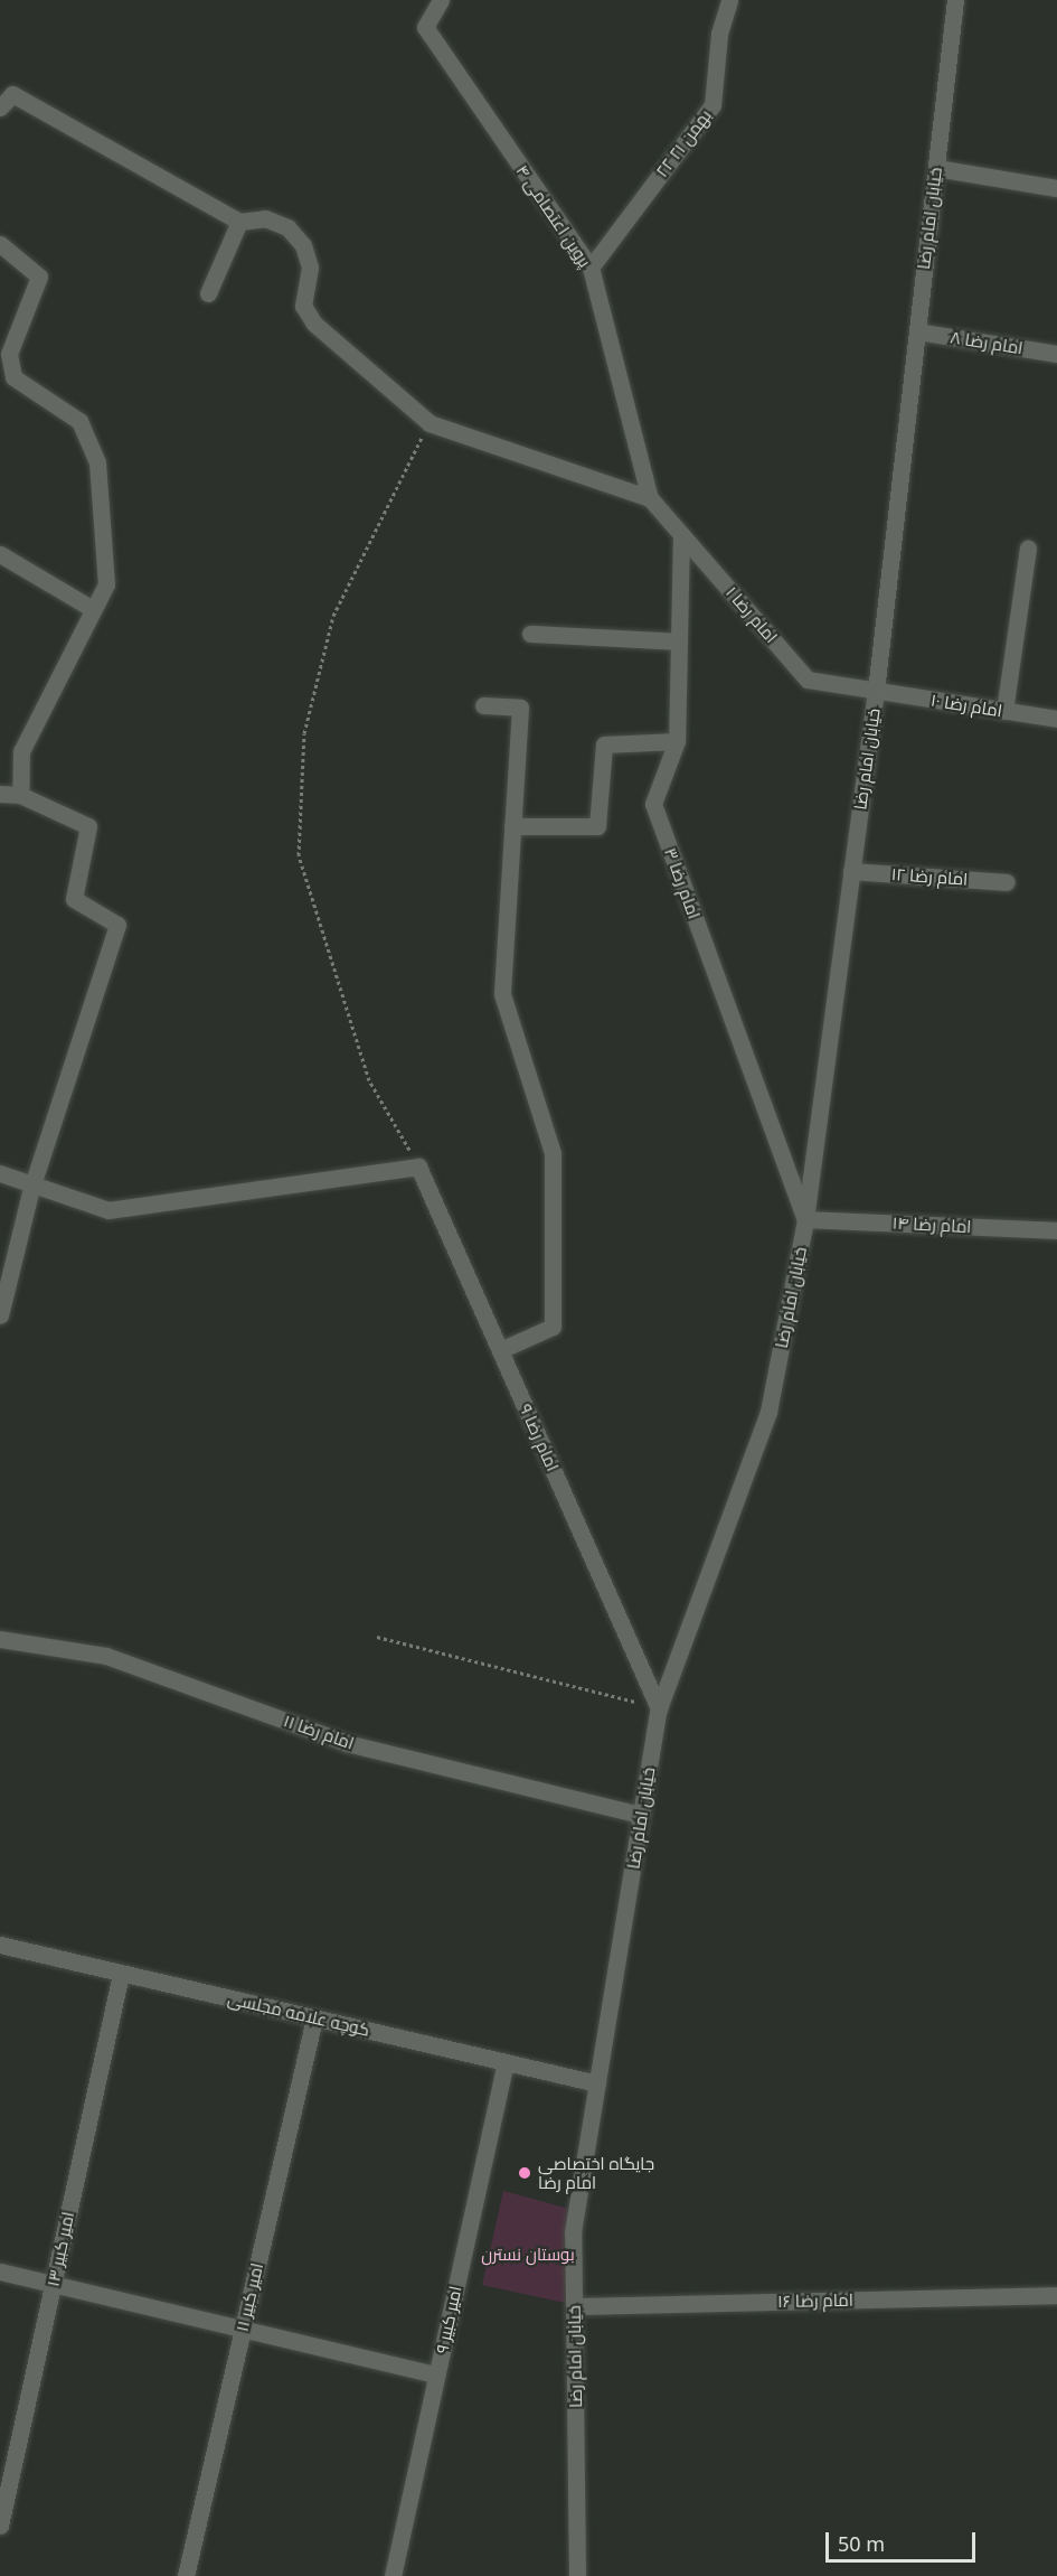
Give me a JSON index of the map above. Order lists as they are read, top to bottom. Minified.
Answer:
{"streets":{"street":["۲۲ بهمن ۲۱","پروین اعتصامی ۴","خیابان امام رضا","امام رضا ۸","امام رضا ۱","امام رضا ۱۰","امام رضا ۱۲","امام رضا ۳","امام رضا ۱۴","امام رضا ۹","امام رضا ۱۱","کوچه علامه مجلسی","امیر کبیر ۱۳","امیر کبیر ۱۱","امام رضا ۱۶","امیر کبیر ۹"]},"crossings":[["۲۲ بهمن ۲۱","پروین اعتصامی ۴"],["پروین اعتصامی ۴","امام رضا ۱"],["خیابان امام رضا","امام رضا ۸"],["خیابان امام رضا","امام رضا ۱"],["خیابان امام رضا","امام رضا ۱۰"],["خیابان امام رضا","امام رضا ۱۲"],["خیابان امام رضا","امام رضا ۳"],["خیابان امام رضا","امام رضا ۱۴"],["خیابان امام رضا","امام رضا ۹"],["خیابان امام رضا","امام رضا ۱۱"],["خیابان امام رضا","کوچه علامه مجلسی"],["خیابان امام رضا","امام رضا ۱۶"],["امام رضا ۱","امام رضا ۱۰"],["امام رضا ۱","امام رضا ۳"],["امام رضا ۳","امام رضا ۱۴"],["کوچه علامه مجلسی","امیر کبیر ۱۳"],["کوچه علامه مجلسی","امیر کبیر ۱۱"],["کوچه علامه مجلسی","امیر کبیر ۹"]],"parks":["بوستان نسترن"],"places":["جایگاه اختصاصی امام رضا"],"scale_bar":"50 m"}
